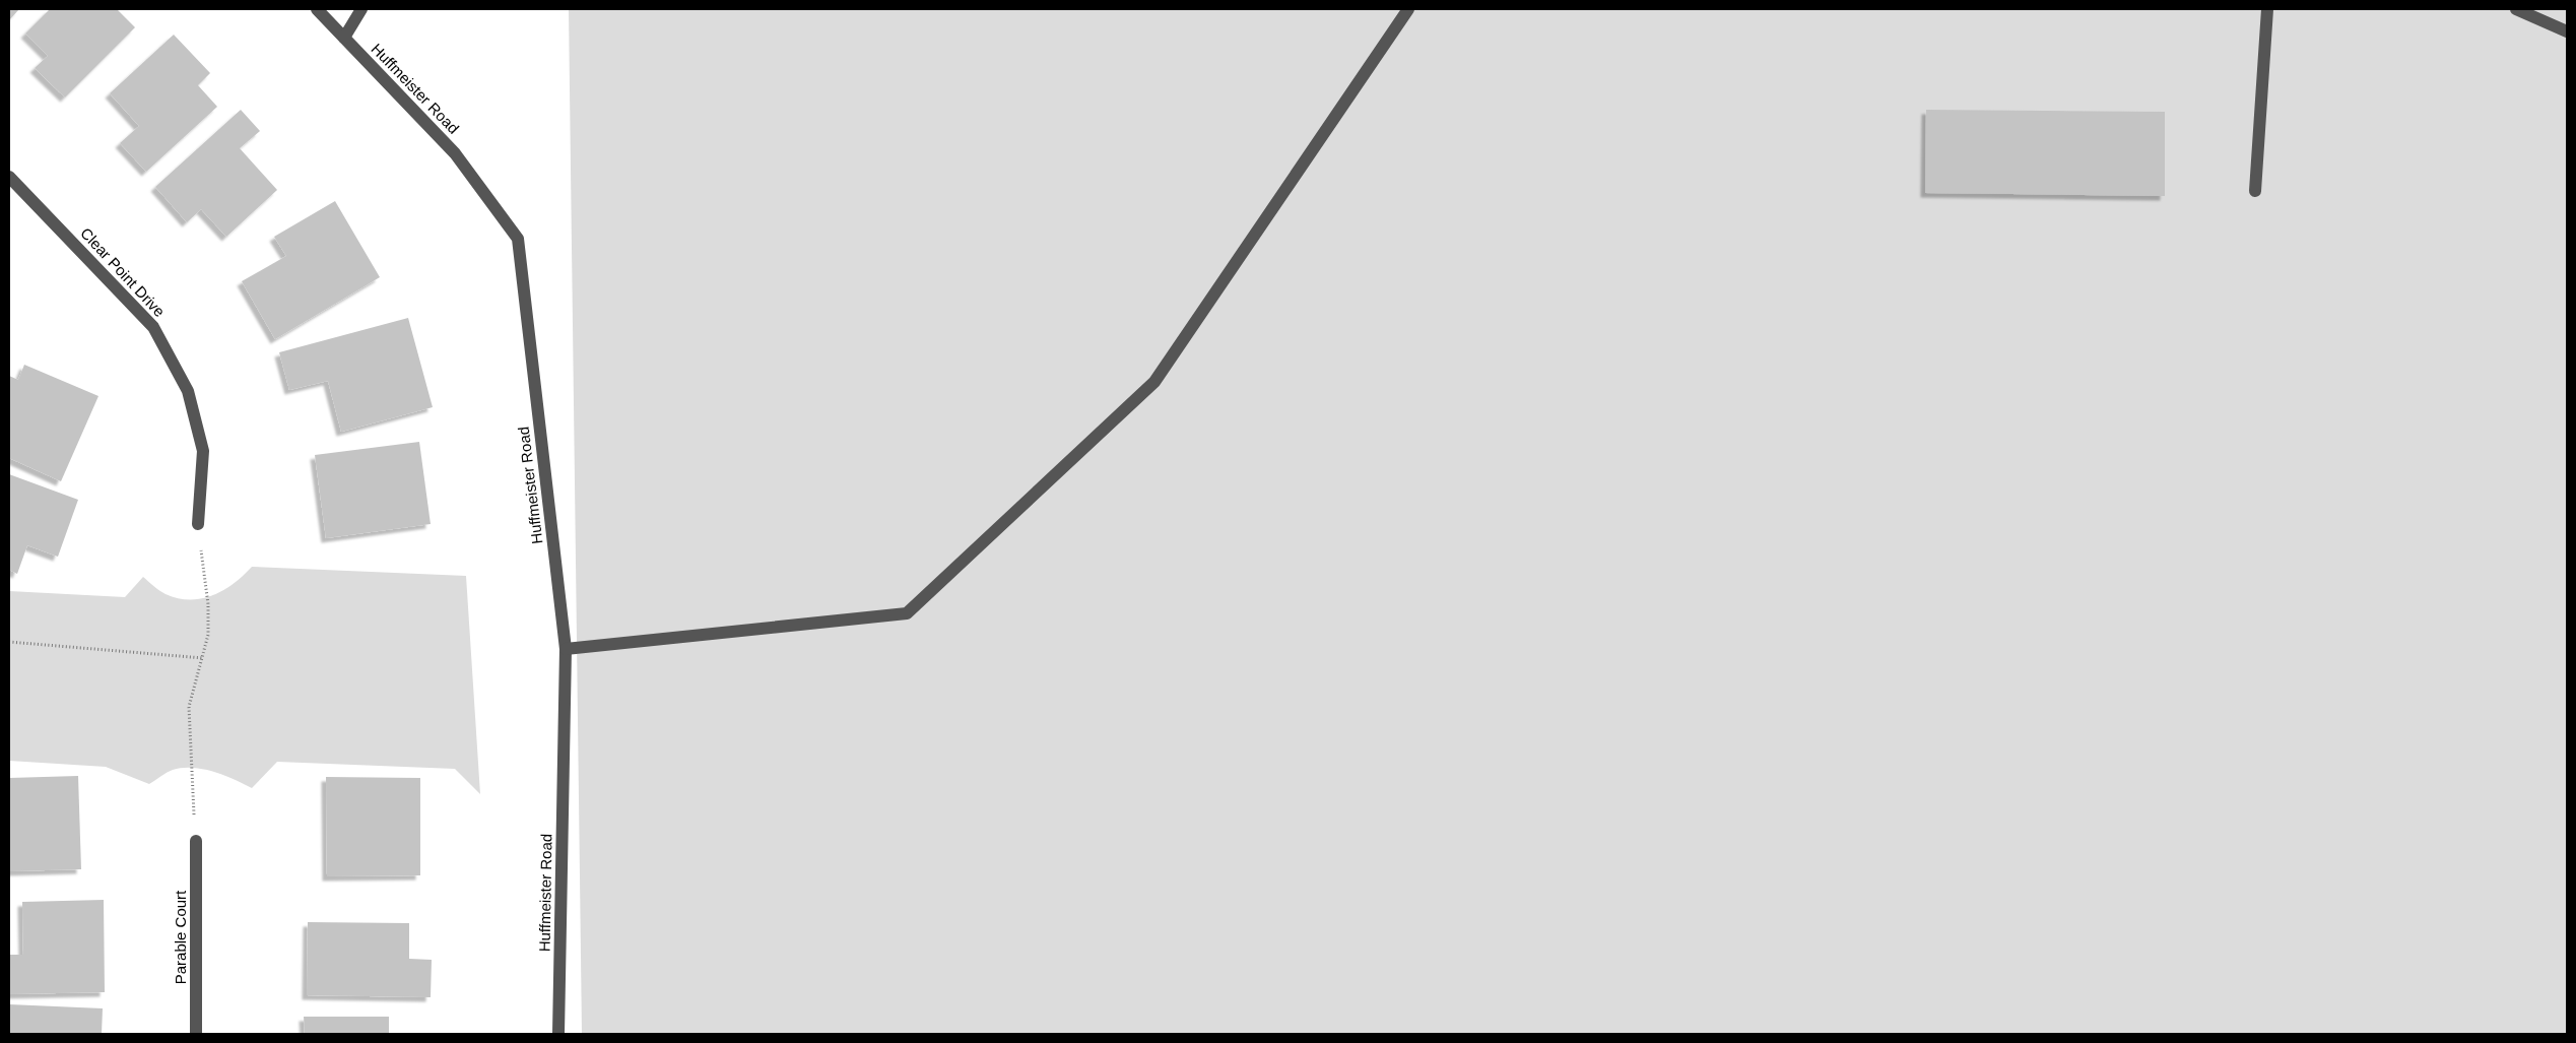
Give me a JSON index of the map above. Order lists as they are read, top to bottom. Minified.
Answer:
{"streets":{"street":["Huffmeister Road","Clear Point Drive","Parable Court"]}}
